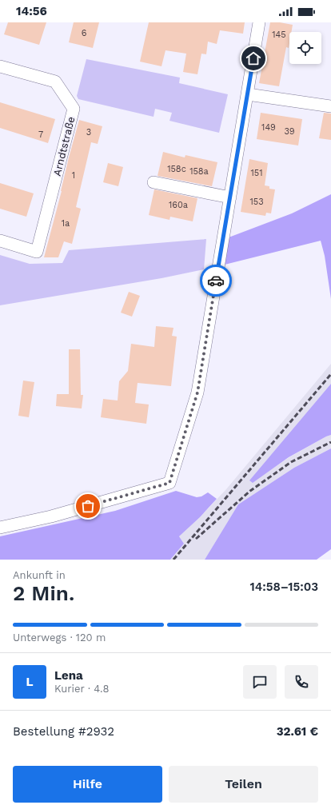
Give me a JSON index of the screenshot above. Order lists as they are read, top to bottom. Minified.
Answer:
{"streets":{"street":["Arndtstraße"]},"house_numbers":["6","145","149","39","3","7","158c","158a","151","1","153","160a","1a"],"page":{"status":"14:56","heading":["2 Min.","Ankunft in","14:58–15:03"],"panel":["Lena","Kurier · 4.8","Bestellung #2932","32.61 €"],"bar":"Unterwegs · 120 m","round":"L","buttons":["Hilfe","Teilen"]}}
